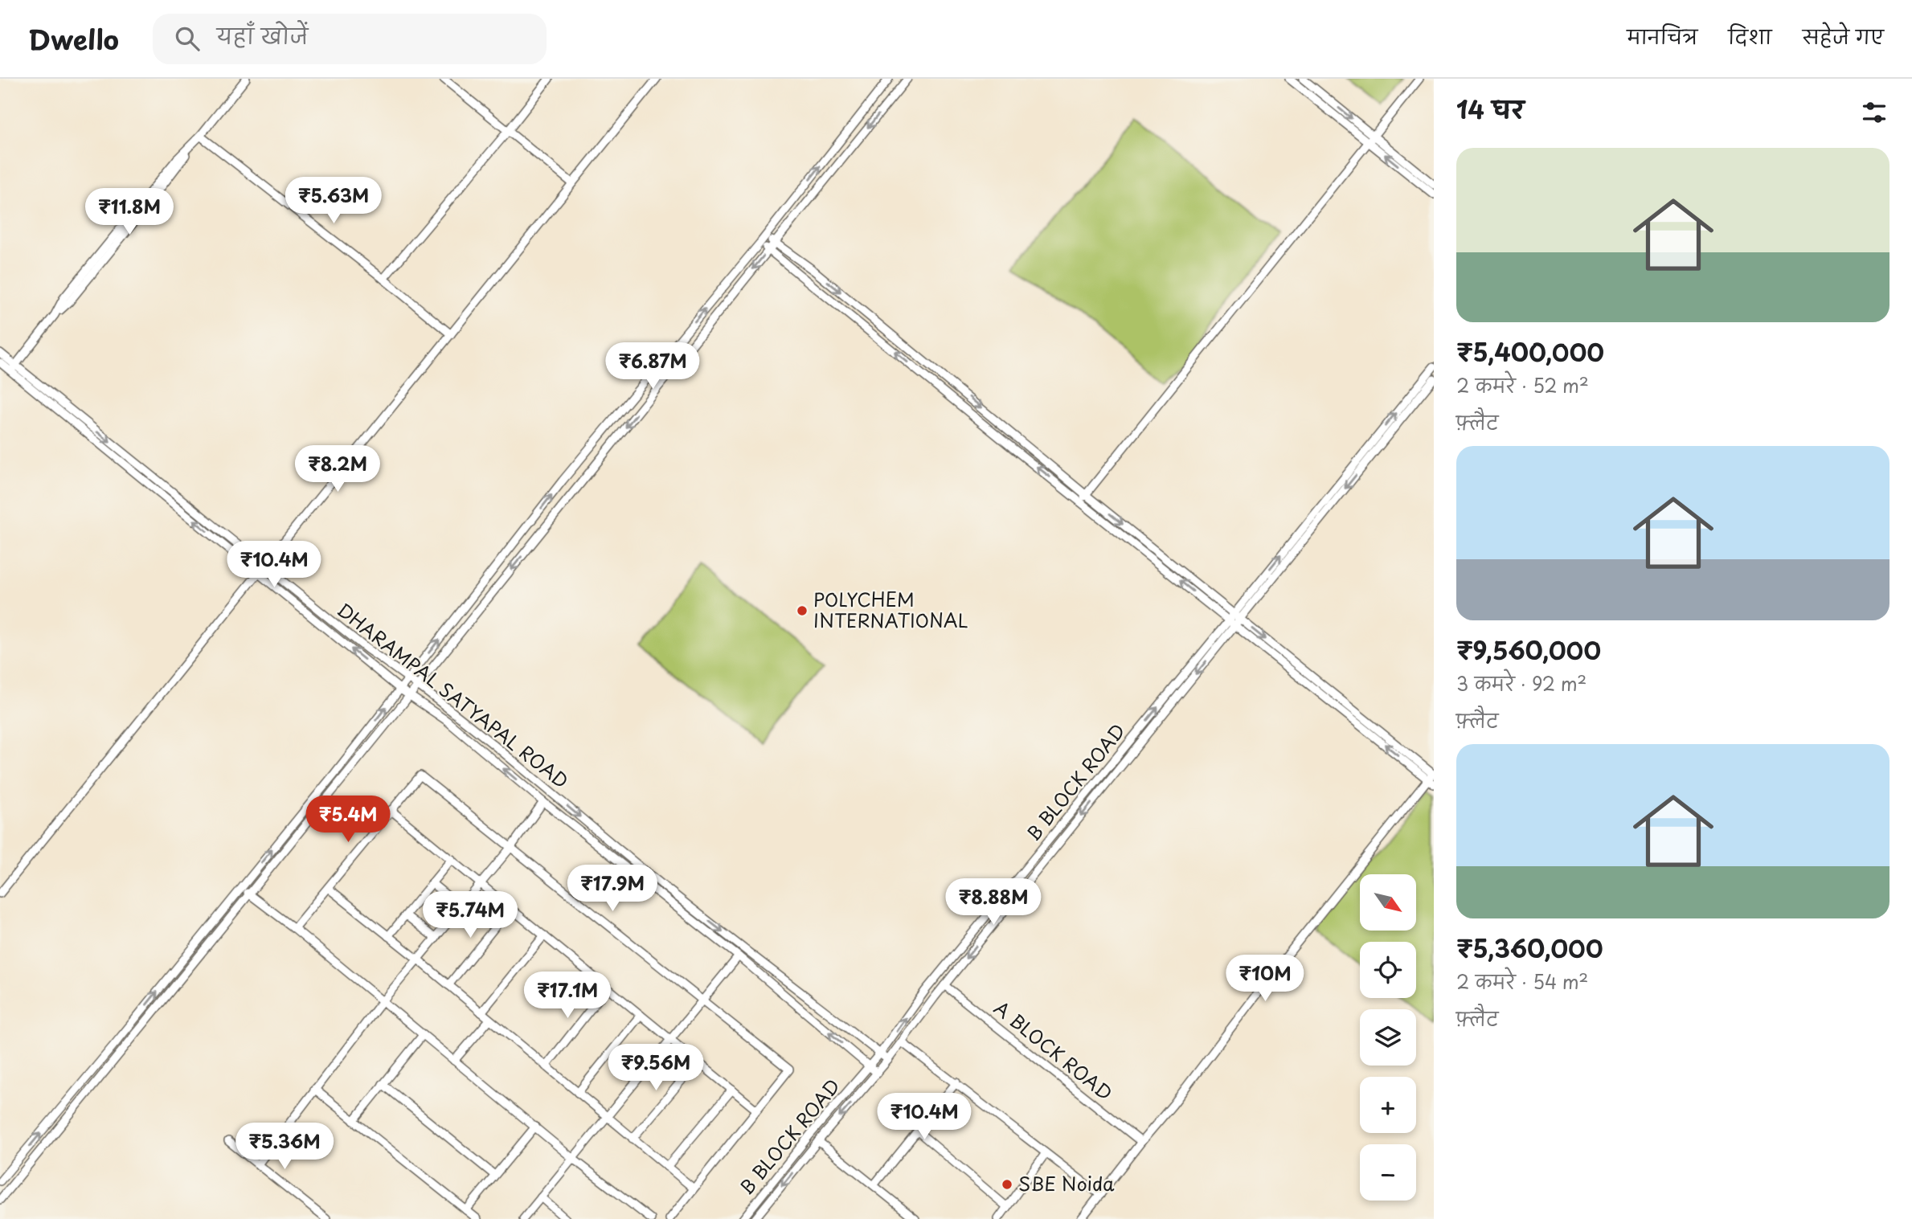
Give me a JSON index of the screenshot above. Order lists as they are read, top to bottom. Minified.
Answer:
{"streets":{"street":["DHARAMPAL SATYAPAL ROAD","B BLOCK ROAD","A BLOCK ROAD"]},"crossings":[["DHARAMPAL SATYAPAL ROAD","B BLOCK ROAD"],["B BLOCK ROAD","A BLOCK ROAD"]],"places":["POLYCHEM INTERNATIONAL","SBE Noida"],"north":"bottom right","page":{"header":"Dwello","search":"यहाँ खोजें","nav":["मानचित्र","दिशा","सहेजे गए"],"heading":"14 घर","list":[{"name":"₹5,400,000","note":"2 कमरे · 52 m² · फ़्लैट"},{"name":"₹9,560,000","note":"3 कमरे · 92 m² · फ़्लैट"},{"name":"₹5,360,000","note":"2 कमरे · 54 m² · फ़्लैट"}],"price":["₹5.63M","₹11.8M","₹6.87M","₹8.2M","₹10.4M","₹5.4M","₹17.9M","₹8.88M","₹5.74M","₹10M","₹17.1M","₹9.56M","₹10.4M","₹5.36M"],"map_buttons":["+","−"]}}
